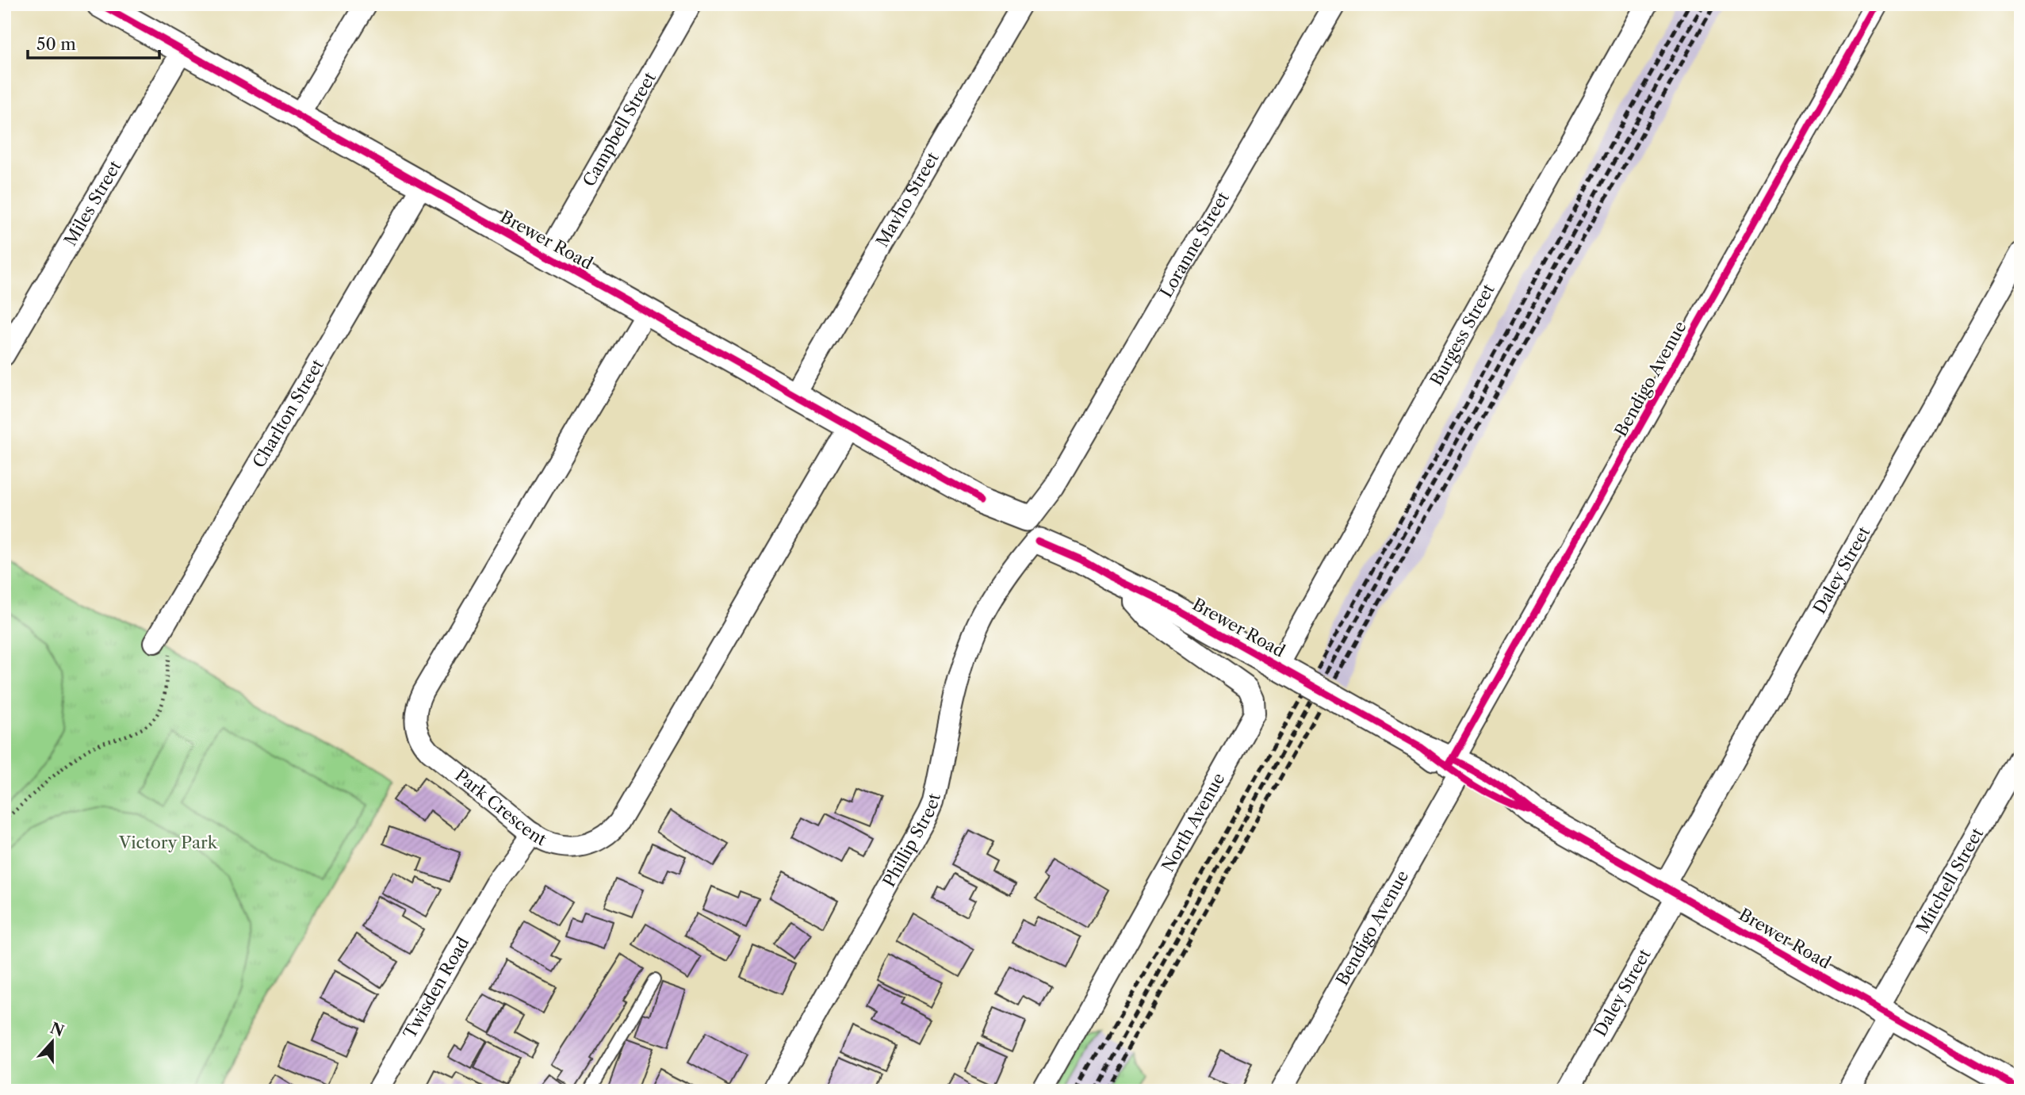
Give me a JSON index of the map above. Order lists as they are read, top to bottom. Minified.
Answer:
{"streets":{"street":["Campbell Street","Mavho Street","Miles Street","Brewer Road","Loranne Street","Burgess Street","Bendigo Avenue","Charlton Street","Daley Street","Park Crescent","North Avenue","Phillip Street","Mitchell Street","Twisden Road"]},"crossings":[["Campbell Street","Brewer Road"],["Mavho Street","Brewer Road"],["Miles Street","Brewer Road"],["Brewer Road","Loranne Street"],["Brewer Road","Burgess Street"],["Brewer Road","Bendigo Avenue"],["Brewer Road","Charlton Street"],["Brewer Road","Daley Street"],["Brewer Road","Park Crescent"],["Brewer Road","North Avenue"],["Brewer Road","Phillip Street"],["Brewer Road","Mitchell Street"],["Loranne Street","Phillip Street"],["Park Crescent","Twisden Road"]],"parks":["Victory Park"],"scale_bar":"50 m","north":"top"}
